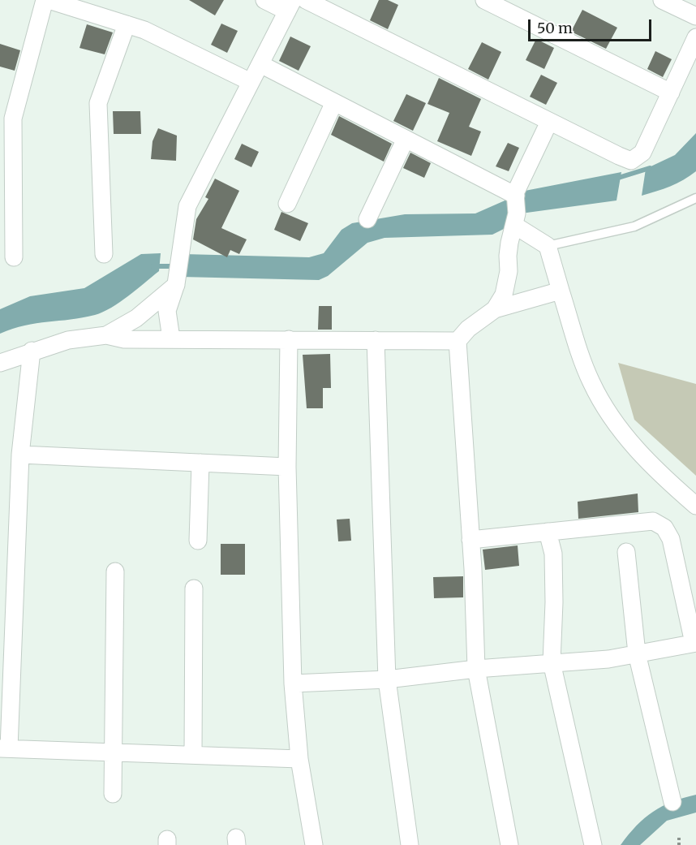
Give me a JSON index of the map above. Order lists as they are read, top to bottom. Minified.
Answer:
{"scale_bar":"50 m"}
